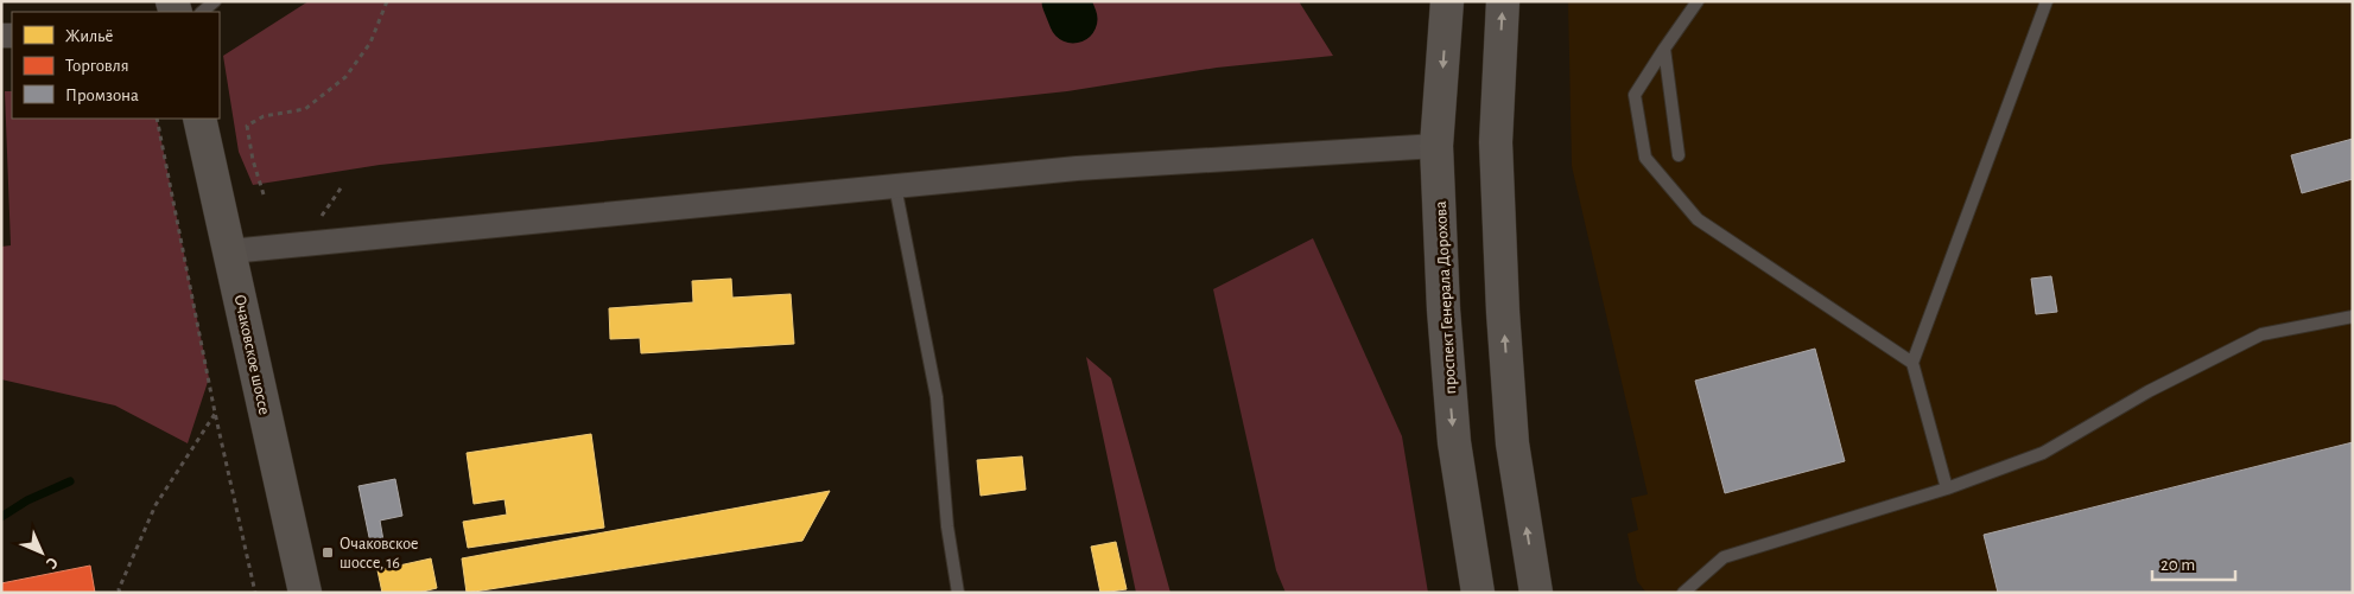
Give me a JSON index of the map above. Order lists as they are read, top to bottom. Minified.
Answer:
{"streets":{"main road":["проспект Генерала Дорохова","Очаковское шоссе"]},"places":{"transit":["Очаковское шоссе, 16"]},"legend":["Жильё","Торговля","Промзона"],"scale_bar":"20 m","north":"bottom right"}
